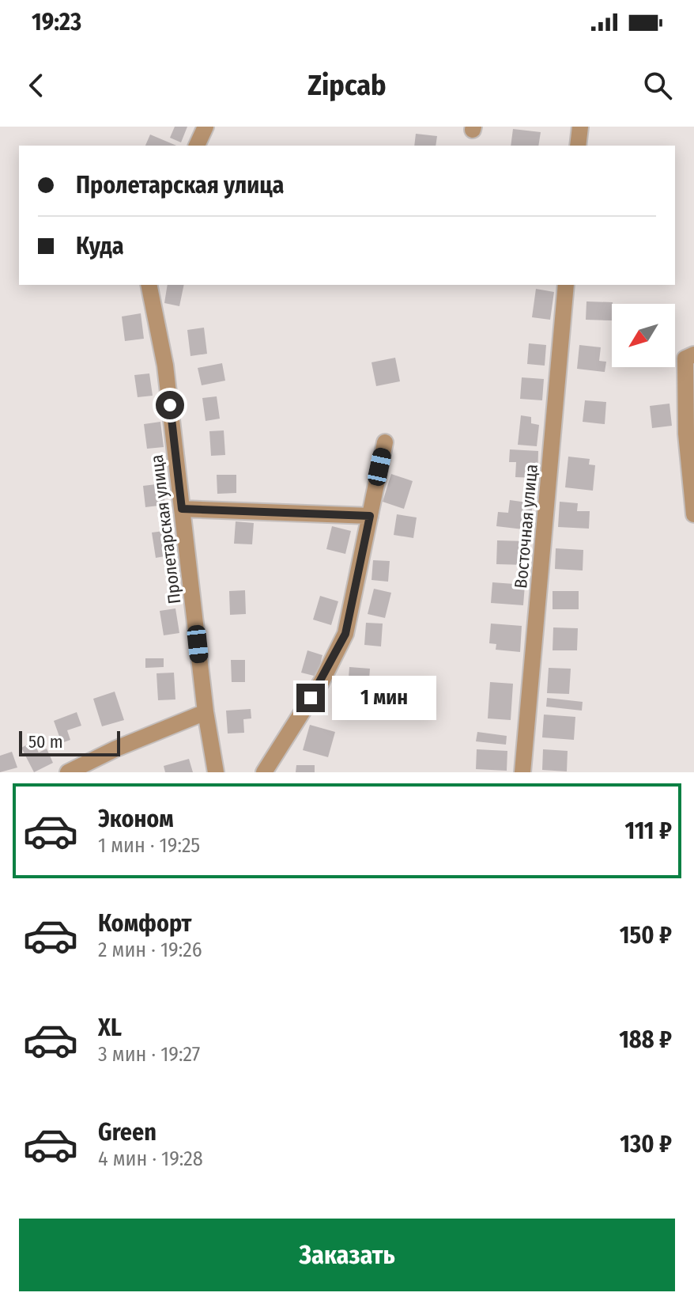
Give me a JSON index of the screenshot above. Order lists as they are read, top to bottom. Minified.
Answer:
{"streets":{"street":["Восточная улица","Пролетарская улица"]},"scale_bar":"50 m","north":"bottom left","page":{"status":"19:23","header":"Zipcab","banner":["Пролетарская улица","Куда"],"bubble":"1 мин","scale":"50 m","list":[{"name":"Эконом","note":"1 мин · 19:25","value":"111 ₽"},{"name":"Комфорт","note":"2 мин · 19:26","value":"150 ₽"},{"name":"XL","note":"3 мин · 19:27","value":"188 ₽"},{"name":"Green","note":"4 мин · 19:28","value":"130 ₽"}],"buttons":"Заказать"}}
